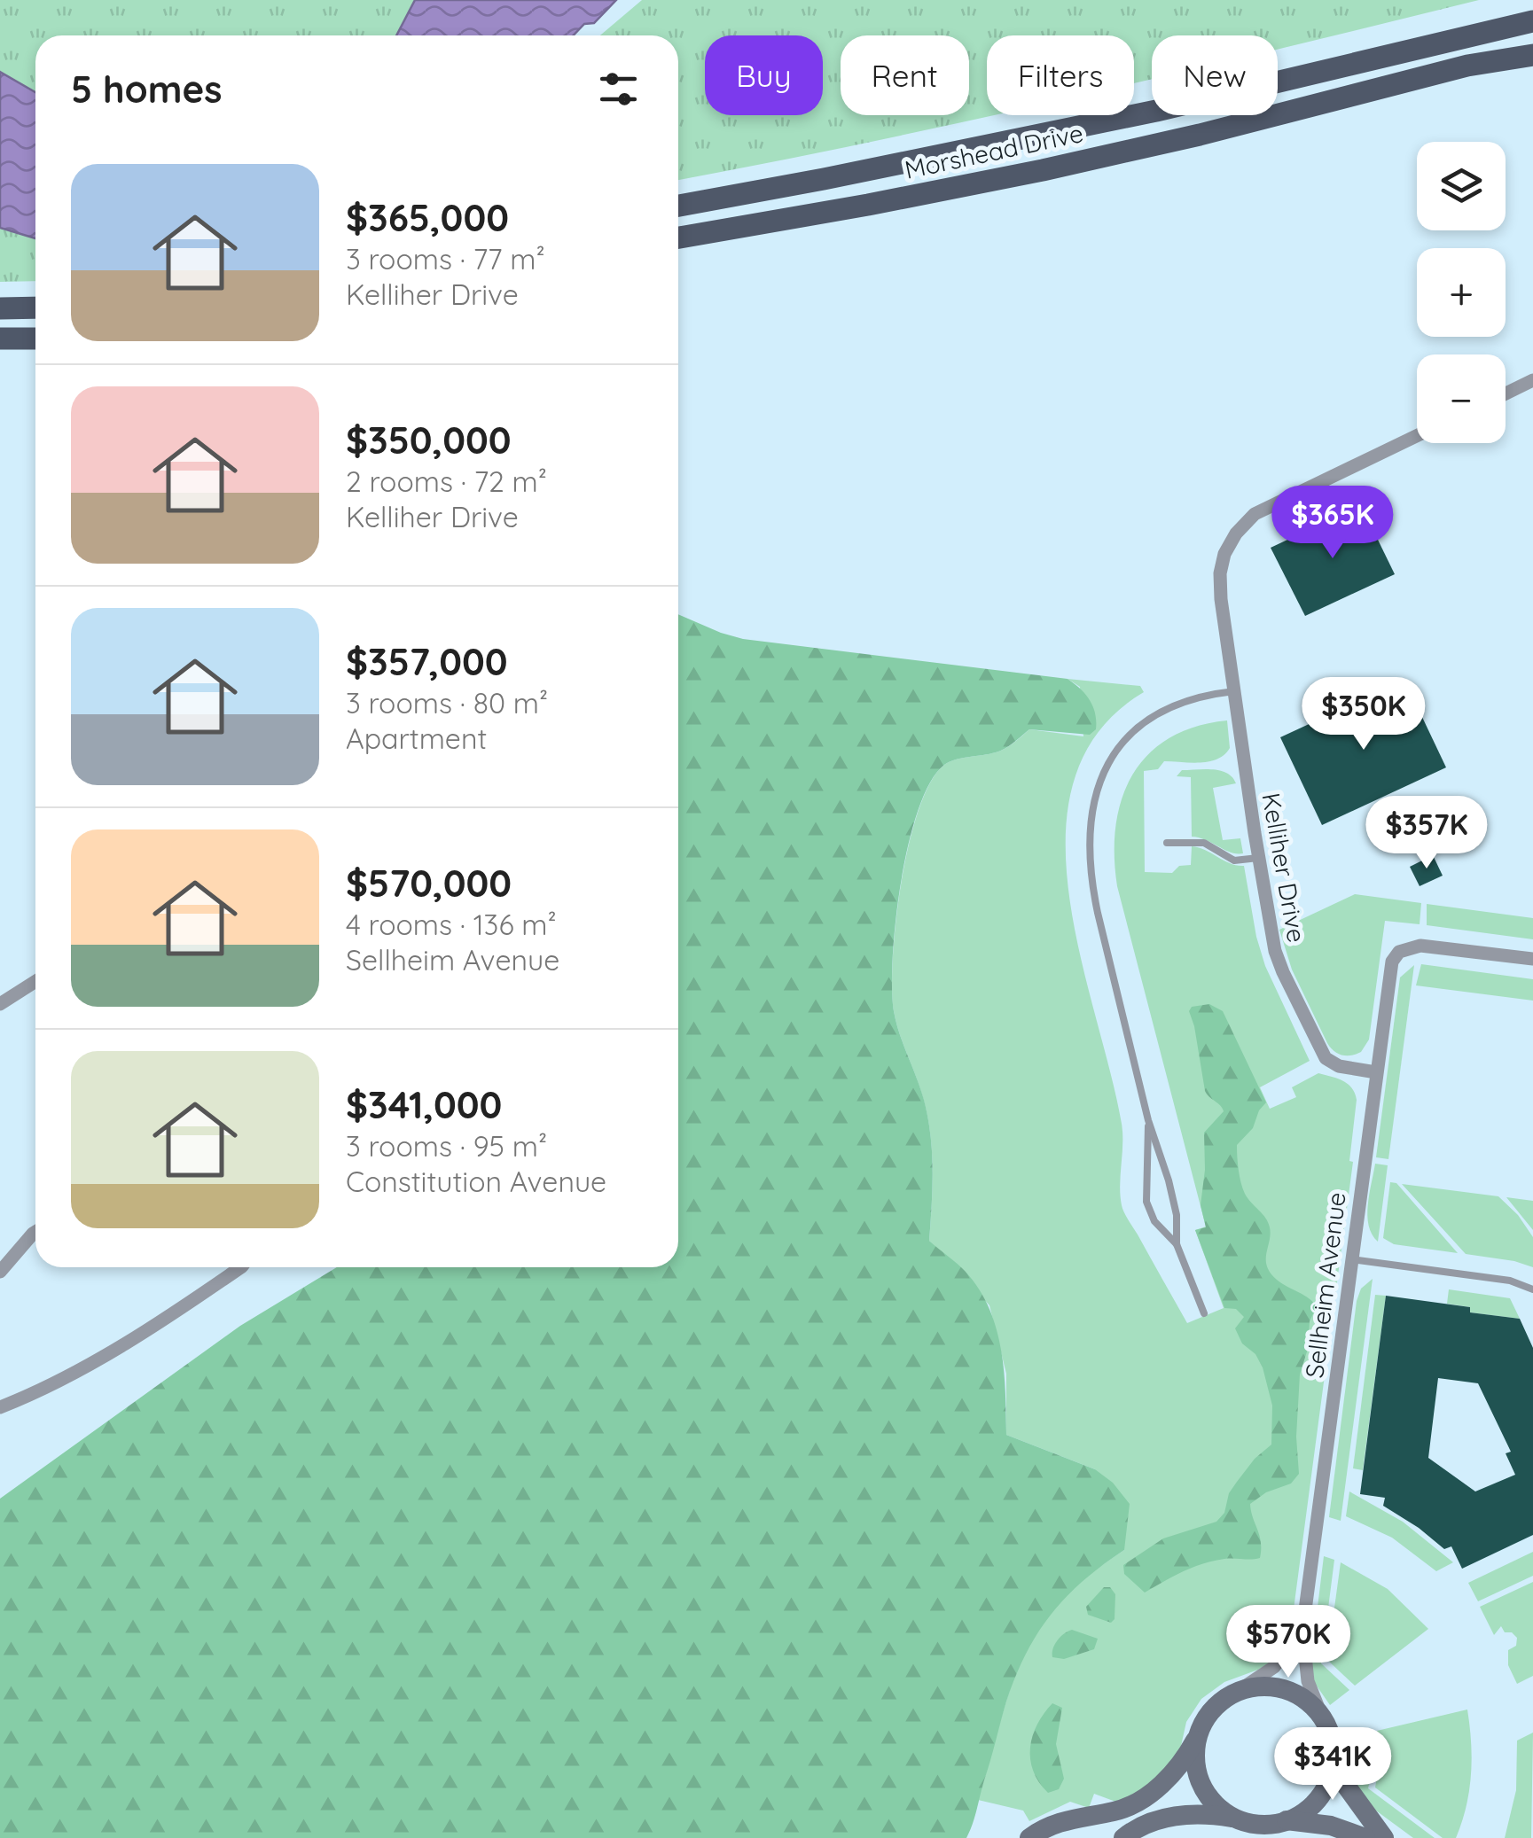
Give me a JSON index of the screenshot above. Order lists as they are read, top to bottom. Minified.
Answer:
{"streets":{"main road":["Morshead Drive"],"street":["Kelliher Drive","Sellheim Avenue"]},"crossings":[["Kelliher Drive","Sellheim Avenue"]],"page":{"chip":["Buy","Rent","Filters","New"],"heading":"5 homes","map_buttons":["+","−"],"list":[{"name":"$365,000","note":"3 rooms · 77 m² · Kelliher Drive"},{"name":"$350,000","note":"2 rooms · 72 m² · Kelliher Drive"},{"name":"$357,000","note":"3 rooms · 80 m² · Apartment"},{"name":"$570,000","note":"4 rooms · 136 m² · Sellheim Avenue"},{"name":"$341,000","note":"3 rooms · 95 m² · Constitution Avenue"}],"price":["$365K","$350K","$357K","$570K","$341K"]}}
